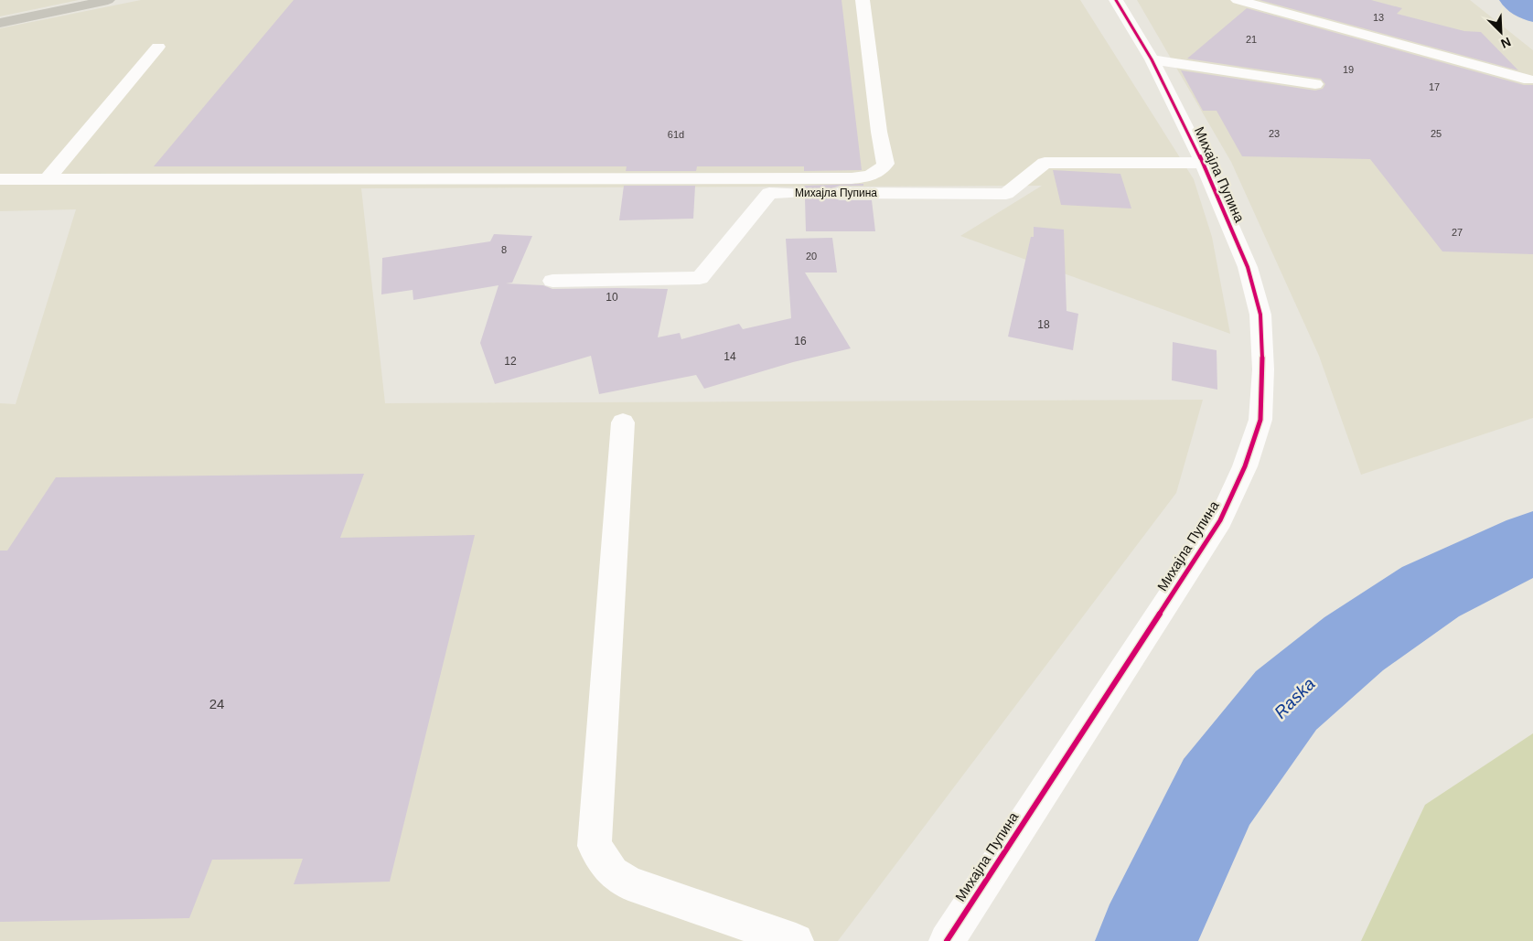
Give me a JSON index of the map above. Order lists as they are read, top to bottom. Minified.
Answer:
{"streets":{"street":["Михајла Пупина"]},"water":["Raska"],"house_numbers":["13","21","19","17","23","25","61d","27","8","20","10","18","16","14","12","24"],"north":"bottom right"}
